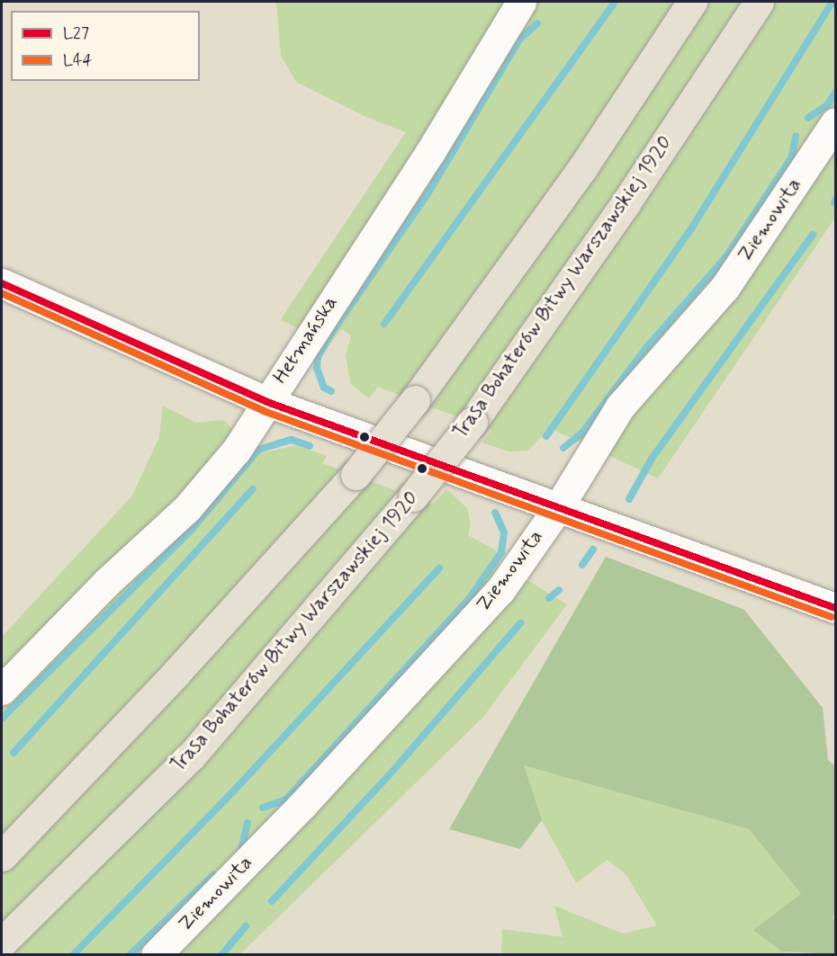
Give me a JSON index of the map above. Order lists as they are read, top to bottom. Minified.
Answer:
{"streets":{"highway":["Trasa Bohaterów Bitwy Warszawskiej 1920"],"street":["Ziemowita","Hetmańska"]},"lines":["transit line L27","transit line L44"],"legend":["L27","L44"]}
